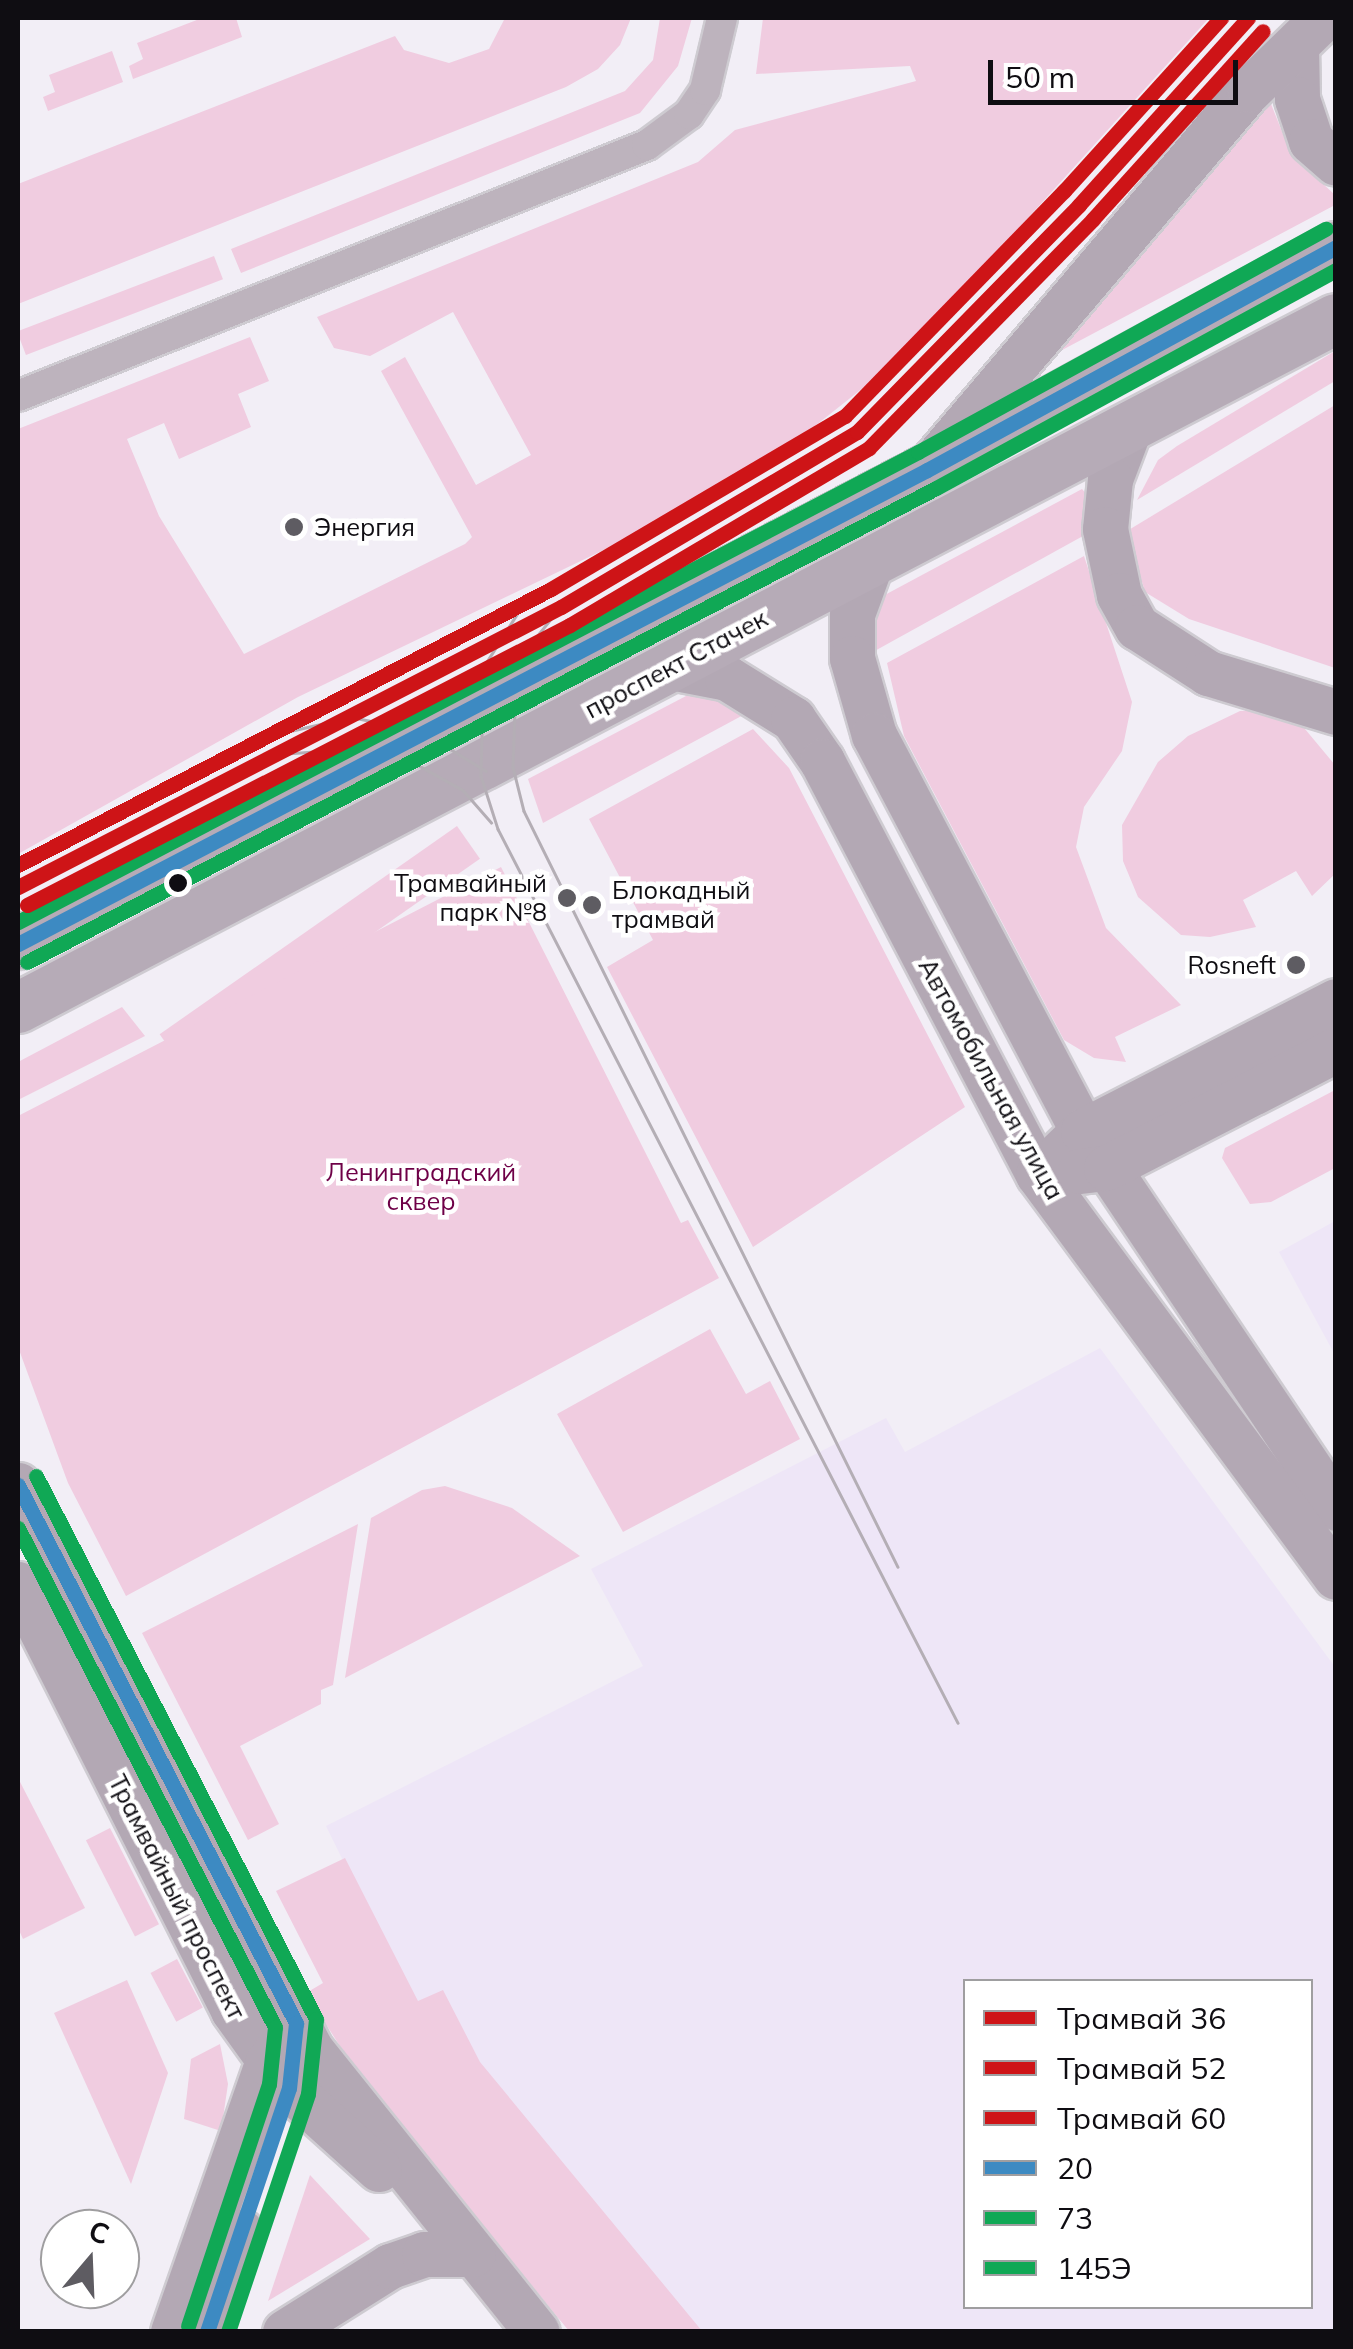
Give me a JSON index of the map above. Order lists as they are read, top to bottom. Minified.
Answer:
{"streets":{"main road":["проспект Стачек","Автомобильная улица","Трамвайный проспект"]},"crossings":[["проспект Стачек","Автомобильная улица"]],"parks":["Ленинградский сквер"],"places":["Энергия","Трамвайный парк №8","Блокадный трамвай","Rosneft"],"lines":["tram line 36","tram line 60","tram line 52","transit line 145Э","transit line 20","transit line 73"],"legend":["Трамвай 36","Трамвай 52","Трамвай 60","20","73","145Э"],"scale_bar":"50 m","north":"top"}
